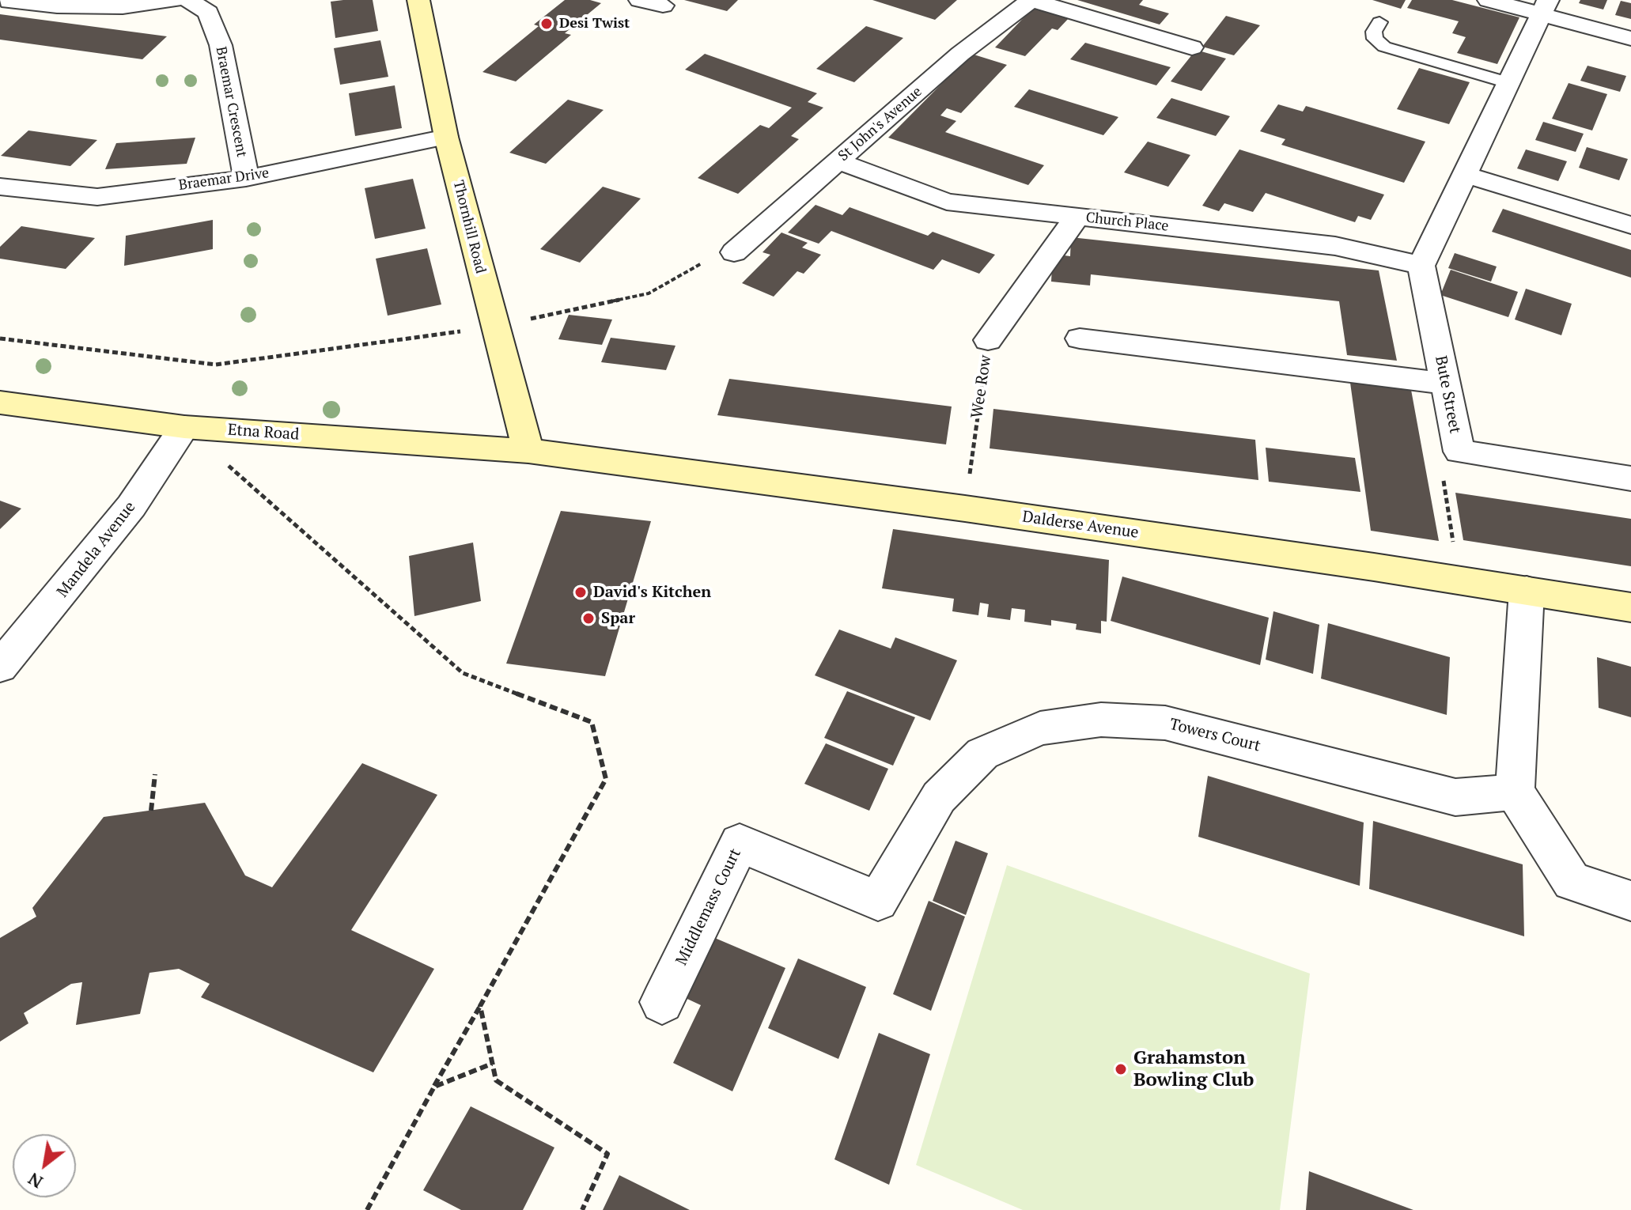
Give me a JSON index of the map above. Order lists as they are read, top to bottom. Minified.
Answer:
{"streets":{"street":["Braemar Crescent","St John's Avenue","Braemar Drive","Church Place","Thornhill Road","Wee Row","Bute Street","Etna Road","Dalderse Avenue","Mandela Avenue","Towers Court","Middlemass Court"]},"crossings":[["Braemar Crescent","Braemar Drive"],["St John's Avenue","Church Place"],["Braemar Drive","Thornhill Road"],["Church Place","Wee Row"],["Church Place","Bute Street"],["Thornhill Road","Etna Road"],["Thornhill Road","Dalderse Avenue"],["Wee Row","Dalderse Avenue"],["Etna Road","Dalderse Avenue"],["Etna Road","Mandela Avenue"],["Towers Court","Middlemass Court"]],"places":["Desi Twist","David's Kitchen","Spar","Grahamston Bowling Club"],"north":"bottom left"}
